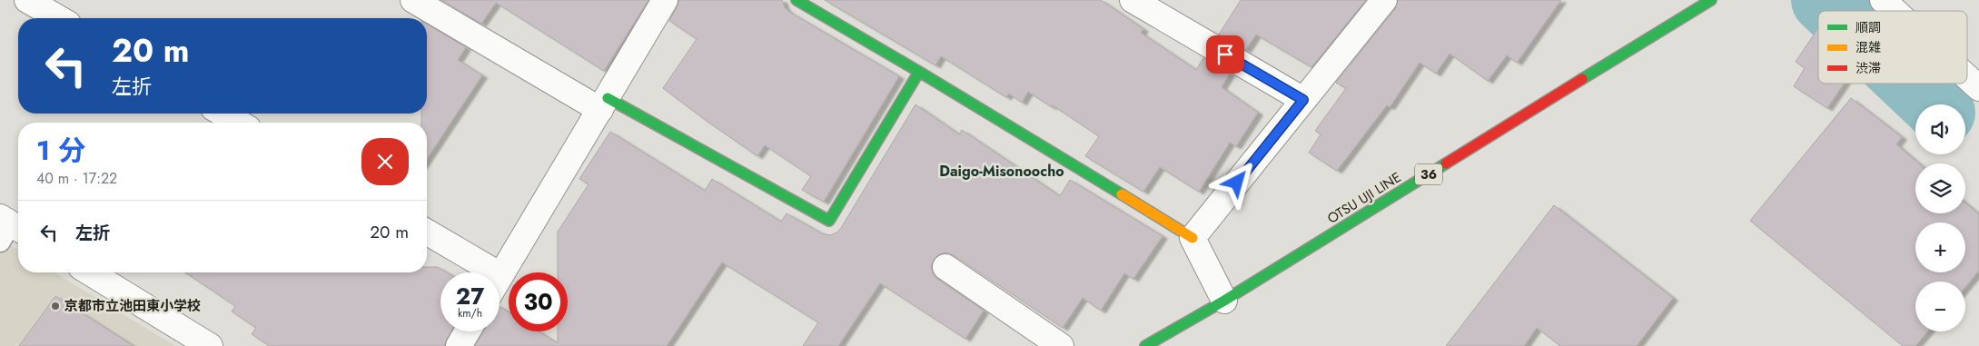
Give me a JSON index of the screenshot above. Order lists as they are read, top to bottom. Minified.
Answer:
{"streets":{"street":["36","OTSU UJI LINE"]},"districts":["Daigo-Misonoocho"],"places":["京都市立池田東小学校"],"legend":["順調","混雑","渋滞"],"page":{"turn":["20 m","左折"],"map_buttons":["+","−"],"heading":["1 分","40 m · 17:22"],"list":[{"name":"左折","value":"20 m"}],"speed":"27 km/h","limit":"30"}}
